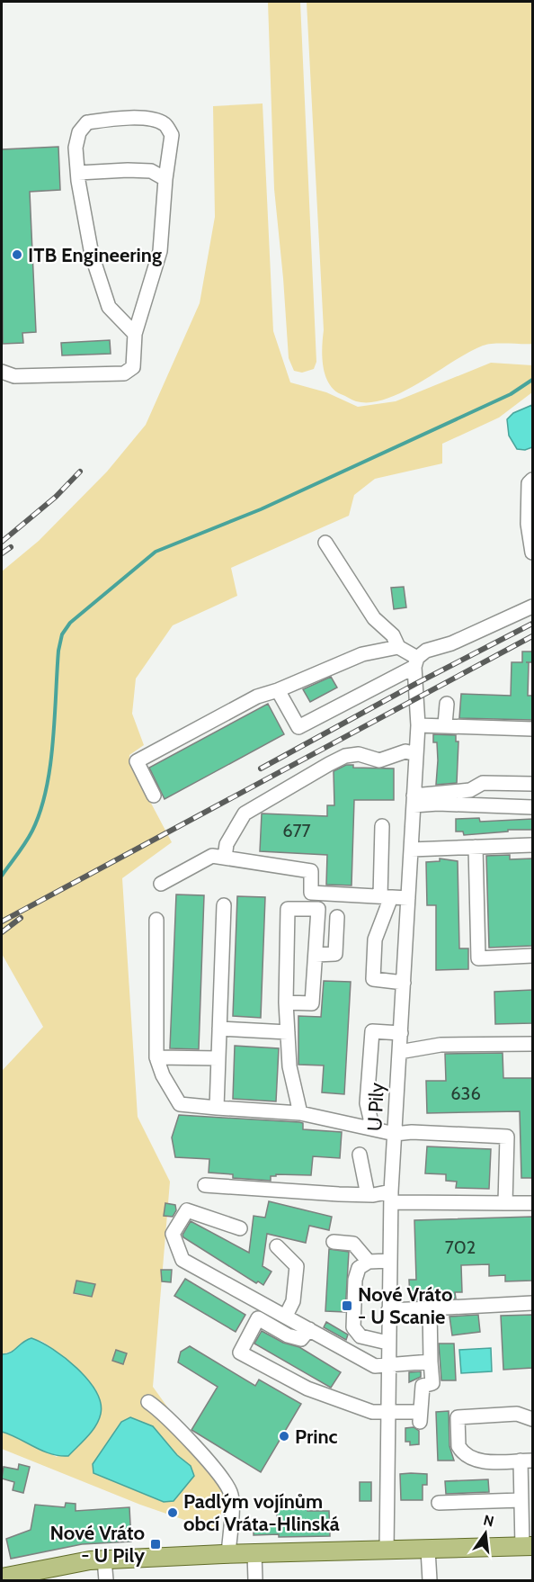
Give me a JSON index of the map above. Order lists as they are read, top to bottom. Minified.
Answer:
{"streets":{"street":["U Pily"]},"places":{"other":["ITB Engineering","Princ","Padlým vojínům obcí Vráta-Hlinská"],"transit":["Nové Vráto - U Scanie","Nové Vráto - U Pily"]},"house_numbers":["677","636","702"],"north":"top"}
